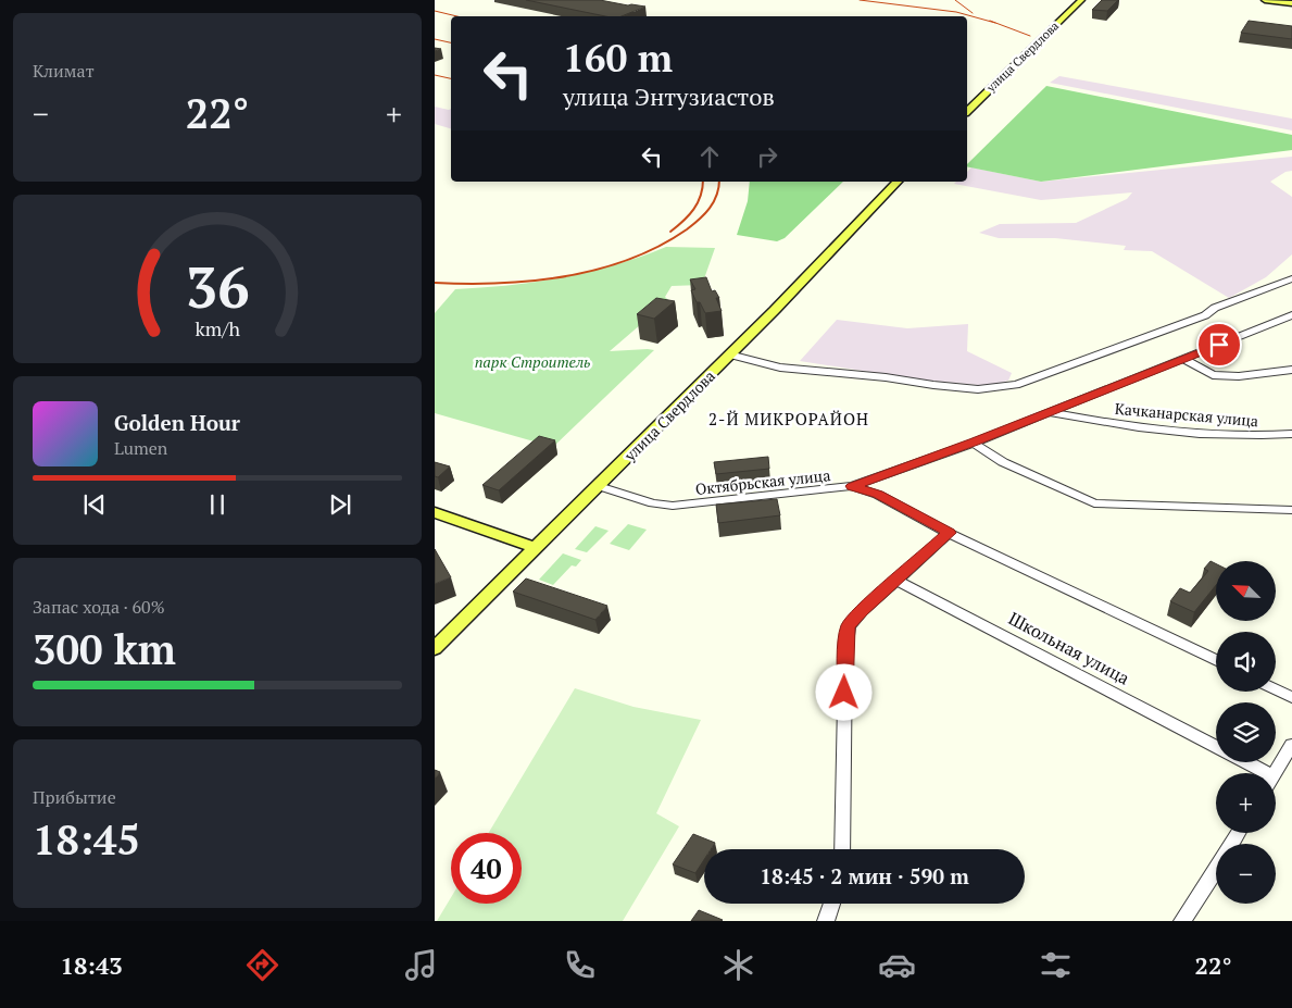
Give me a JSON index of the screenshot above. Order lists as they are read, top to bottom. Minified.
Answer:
{"streets":{"main road":["улица Свердлова"],"street":["Качканарская улица","Октябрьская улица","Школьная улица"]},"crossings":[["улица Свердлова","Октябрьская улица"],["Качканарская улица","Октябрьская улица"]],"districts":["2-Й МИКРОРАЙОН"],"parks":["парк Строитель"],"north":"top left","page":{"tile":["Климат",["Запас хода · 60%","300 km"],["Прибытие","18:45"]],"turn":["160 m","улица Энтузиастов"],"heat":["−","22°","+"],"song":["Golden Hour","Lumen"],"map_buttons":["+","−"],"limit":"40","trip":"18:45 · 2 мин · 590 m","tabs":["18:43","22°"],"gauge":["36","km/h"]}}
